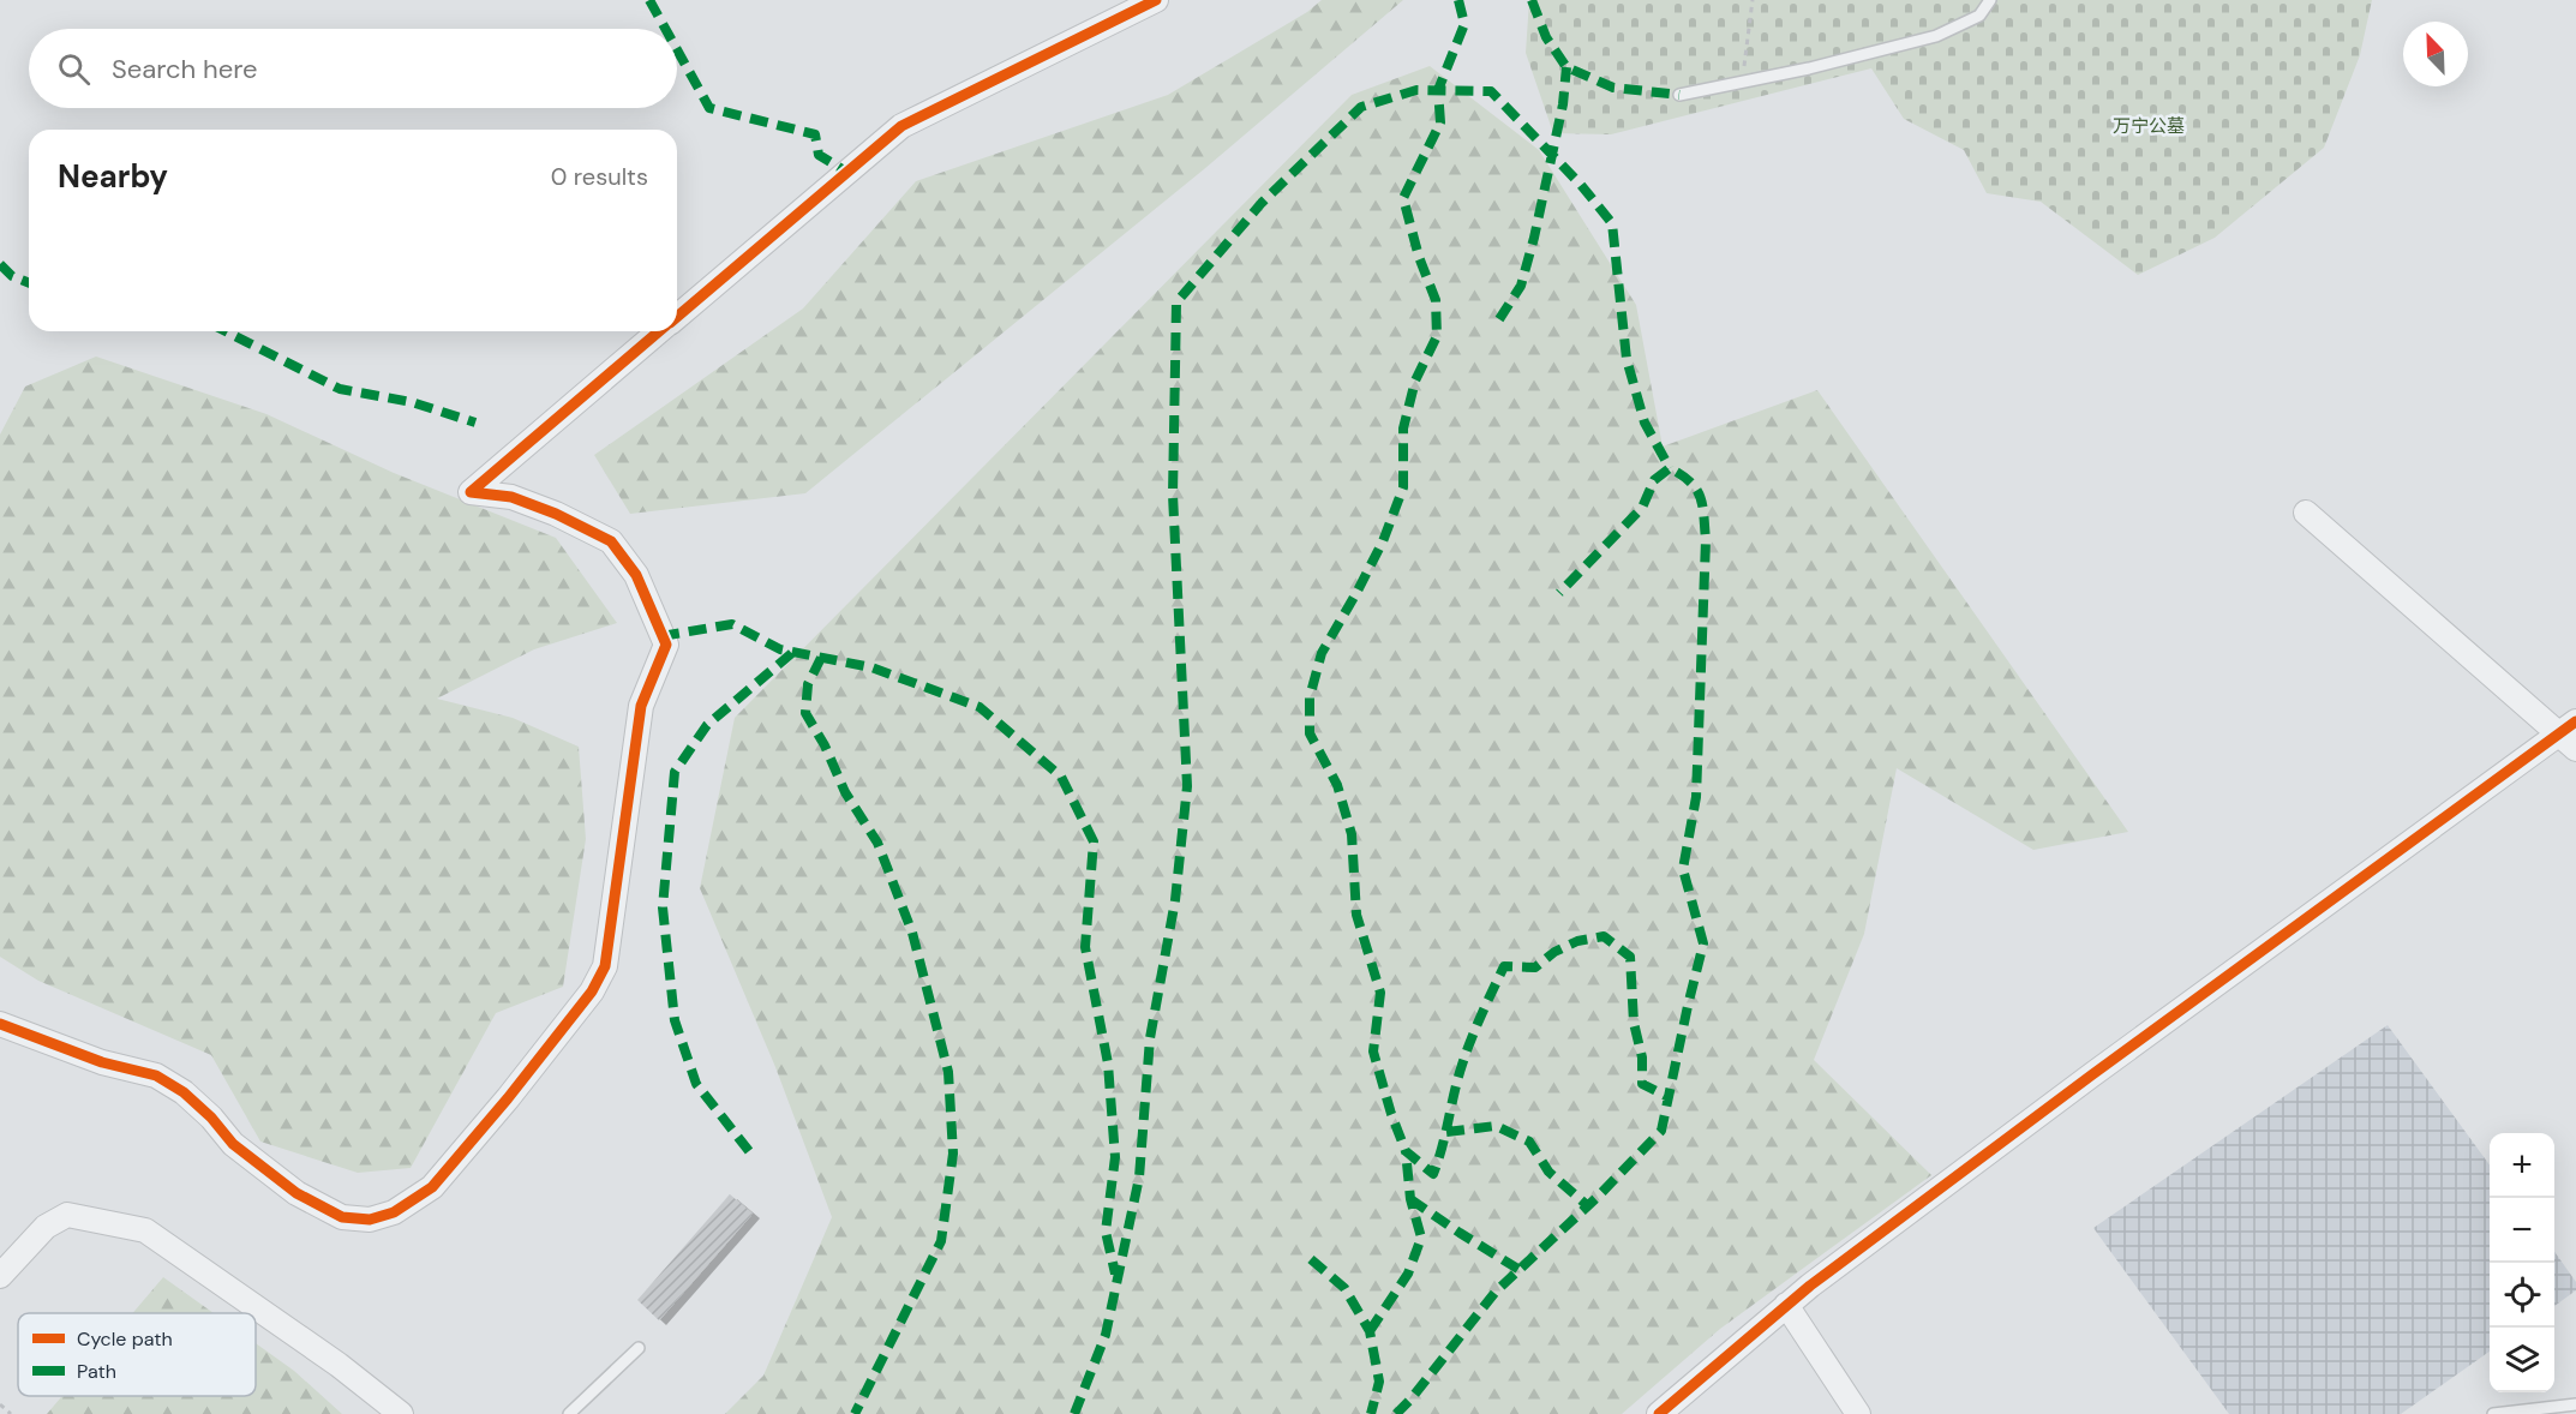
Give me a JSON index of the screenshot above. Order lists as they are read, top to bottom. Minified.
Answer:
{"parks":["万宁公墓"],"legend":["Cycle path","Path"],"north":"top left","page":{"search":"Search here","heading":["Nearby","0 results"],"map_buttons":["+","−"]}}
